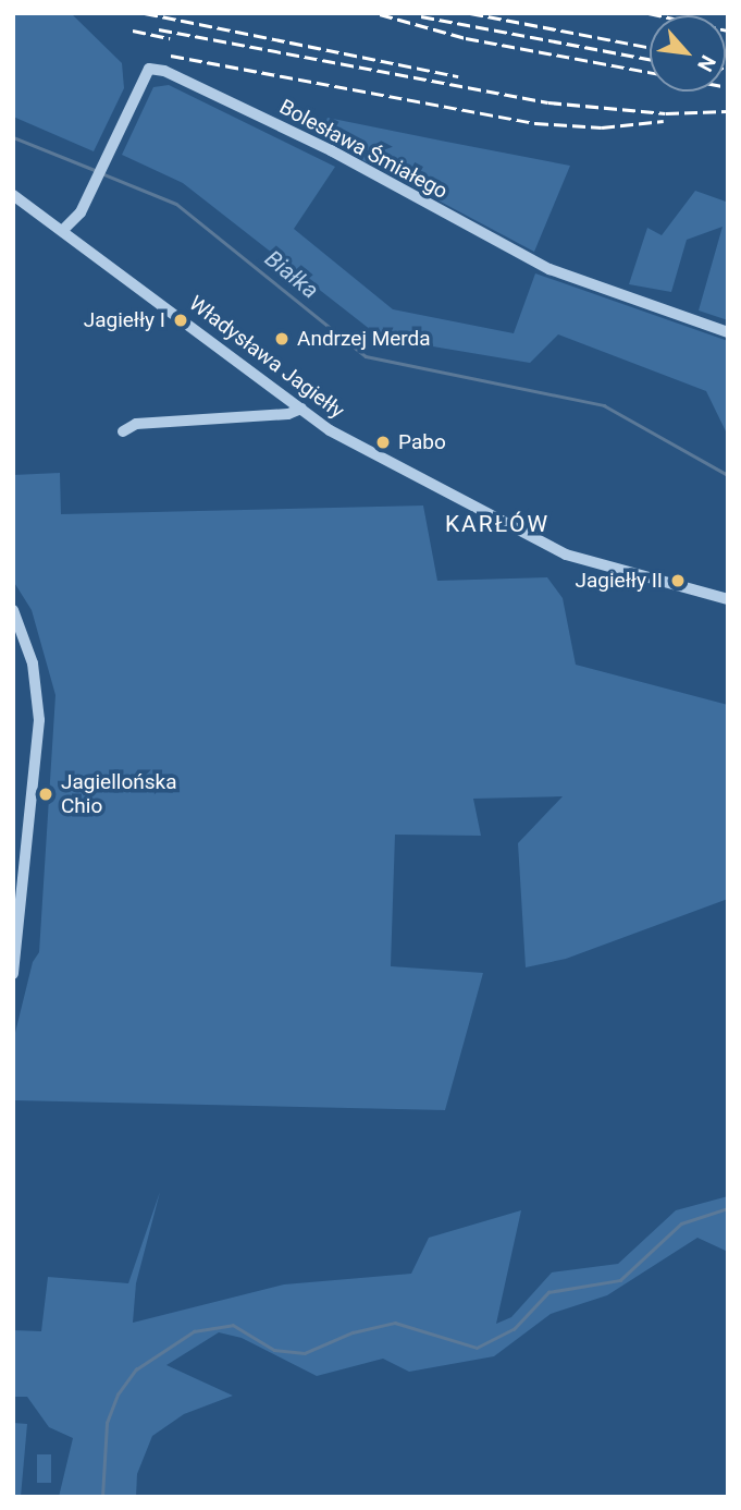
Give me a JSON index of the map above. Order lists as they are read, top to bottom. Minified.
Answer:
{"streets":{"street":["Bolesława Śmiałego","Władysława Jagiełły"]},"crossings":[["Bolesława Śmiałego","Władysława Jagiełły"]],"districts":["KARŁÓW"],"water":["Białka"],"places":["Jagiełły I","Andrzej Merda","Pabo","Jagiełły II","Jagiellońska Chio"],"north":"bottom right"}
